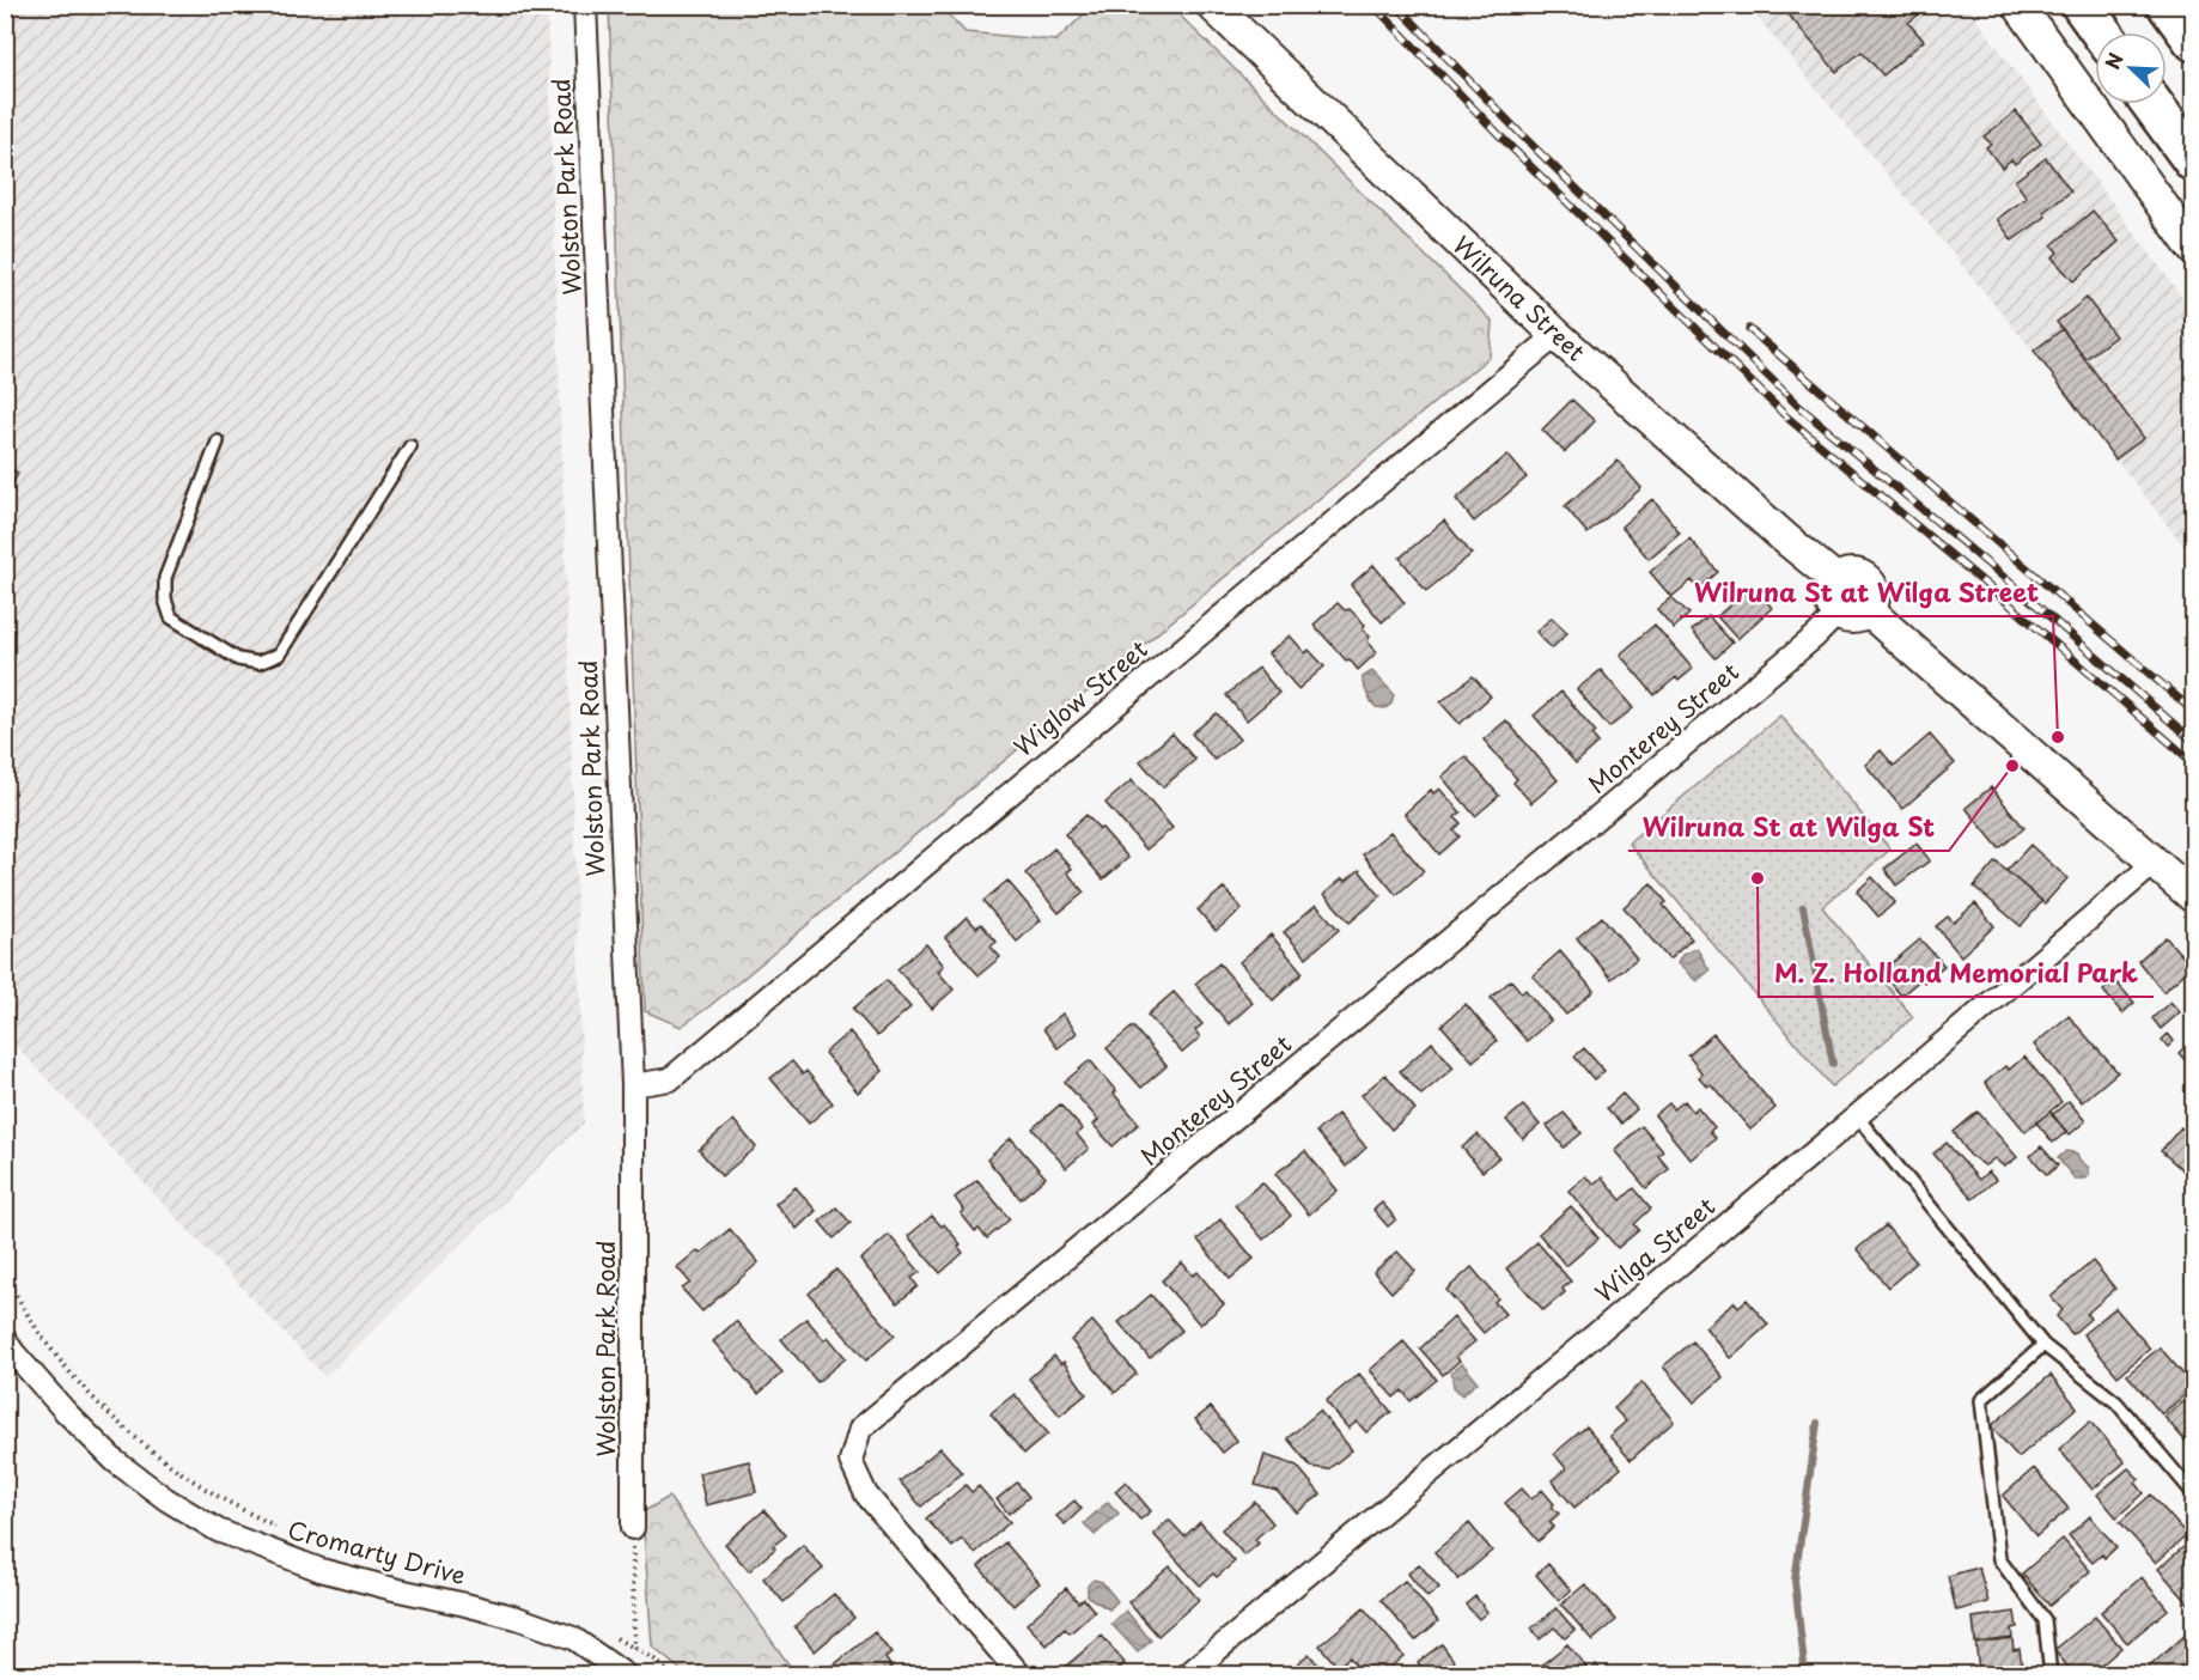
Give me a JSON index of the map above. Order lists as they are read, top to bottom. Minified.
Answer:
{"streets":{"main road":["Wilruna Street"],"street":["Wolston Park Road","Wiglow Street","Monterey Street","Wilga Street","Cromarty Drive"]},"crossings":[["Wolston Park Road","Wiglow Street"],["Wilruna Street","Wiglow Street"],["Wilruna Street","Monterey Street"]],"places":["Wilruna St at Wilga Street","Wilruna St at Wilga St","M. Z. Holland Memorial Park"],"north":"top left"}
